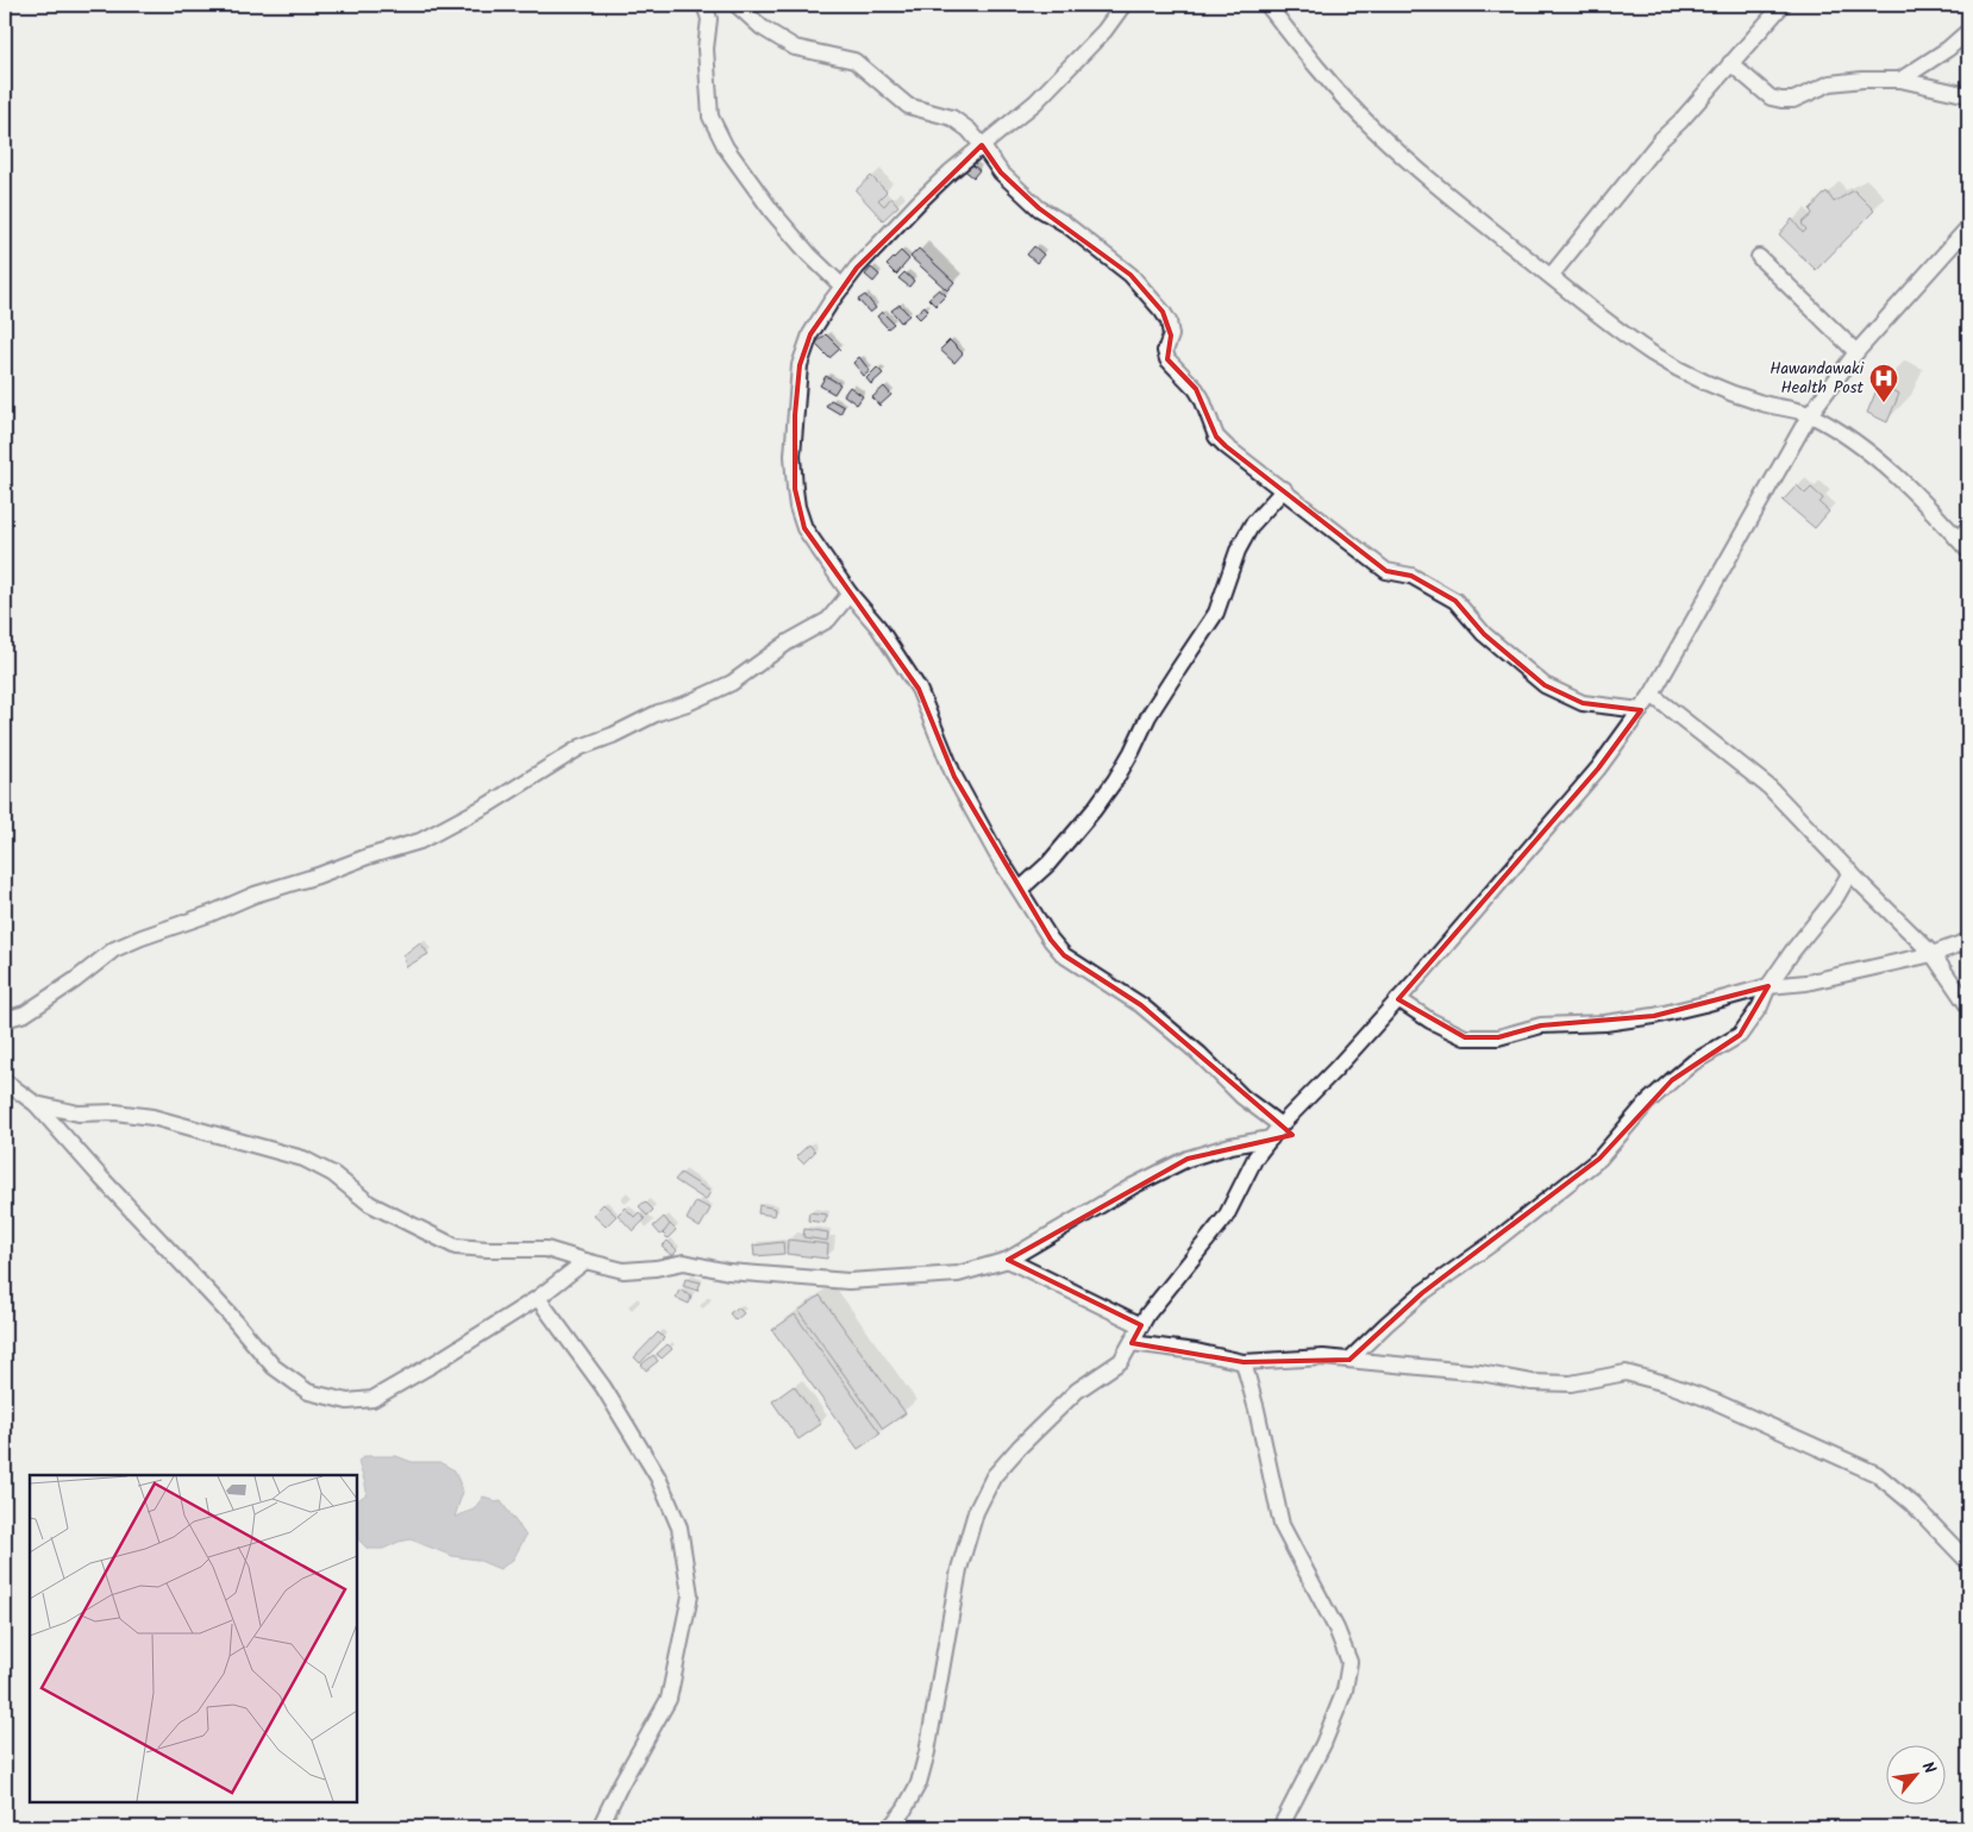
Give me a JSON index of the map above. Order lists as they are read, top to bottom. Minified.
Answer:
{"places":{"hospital":["Hawandawaki Health Post"]},"north":"top right"}
